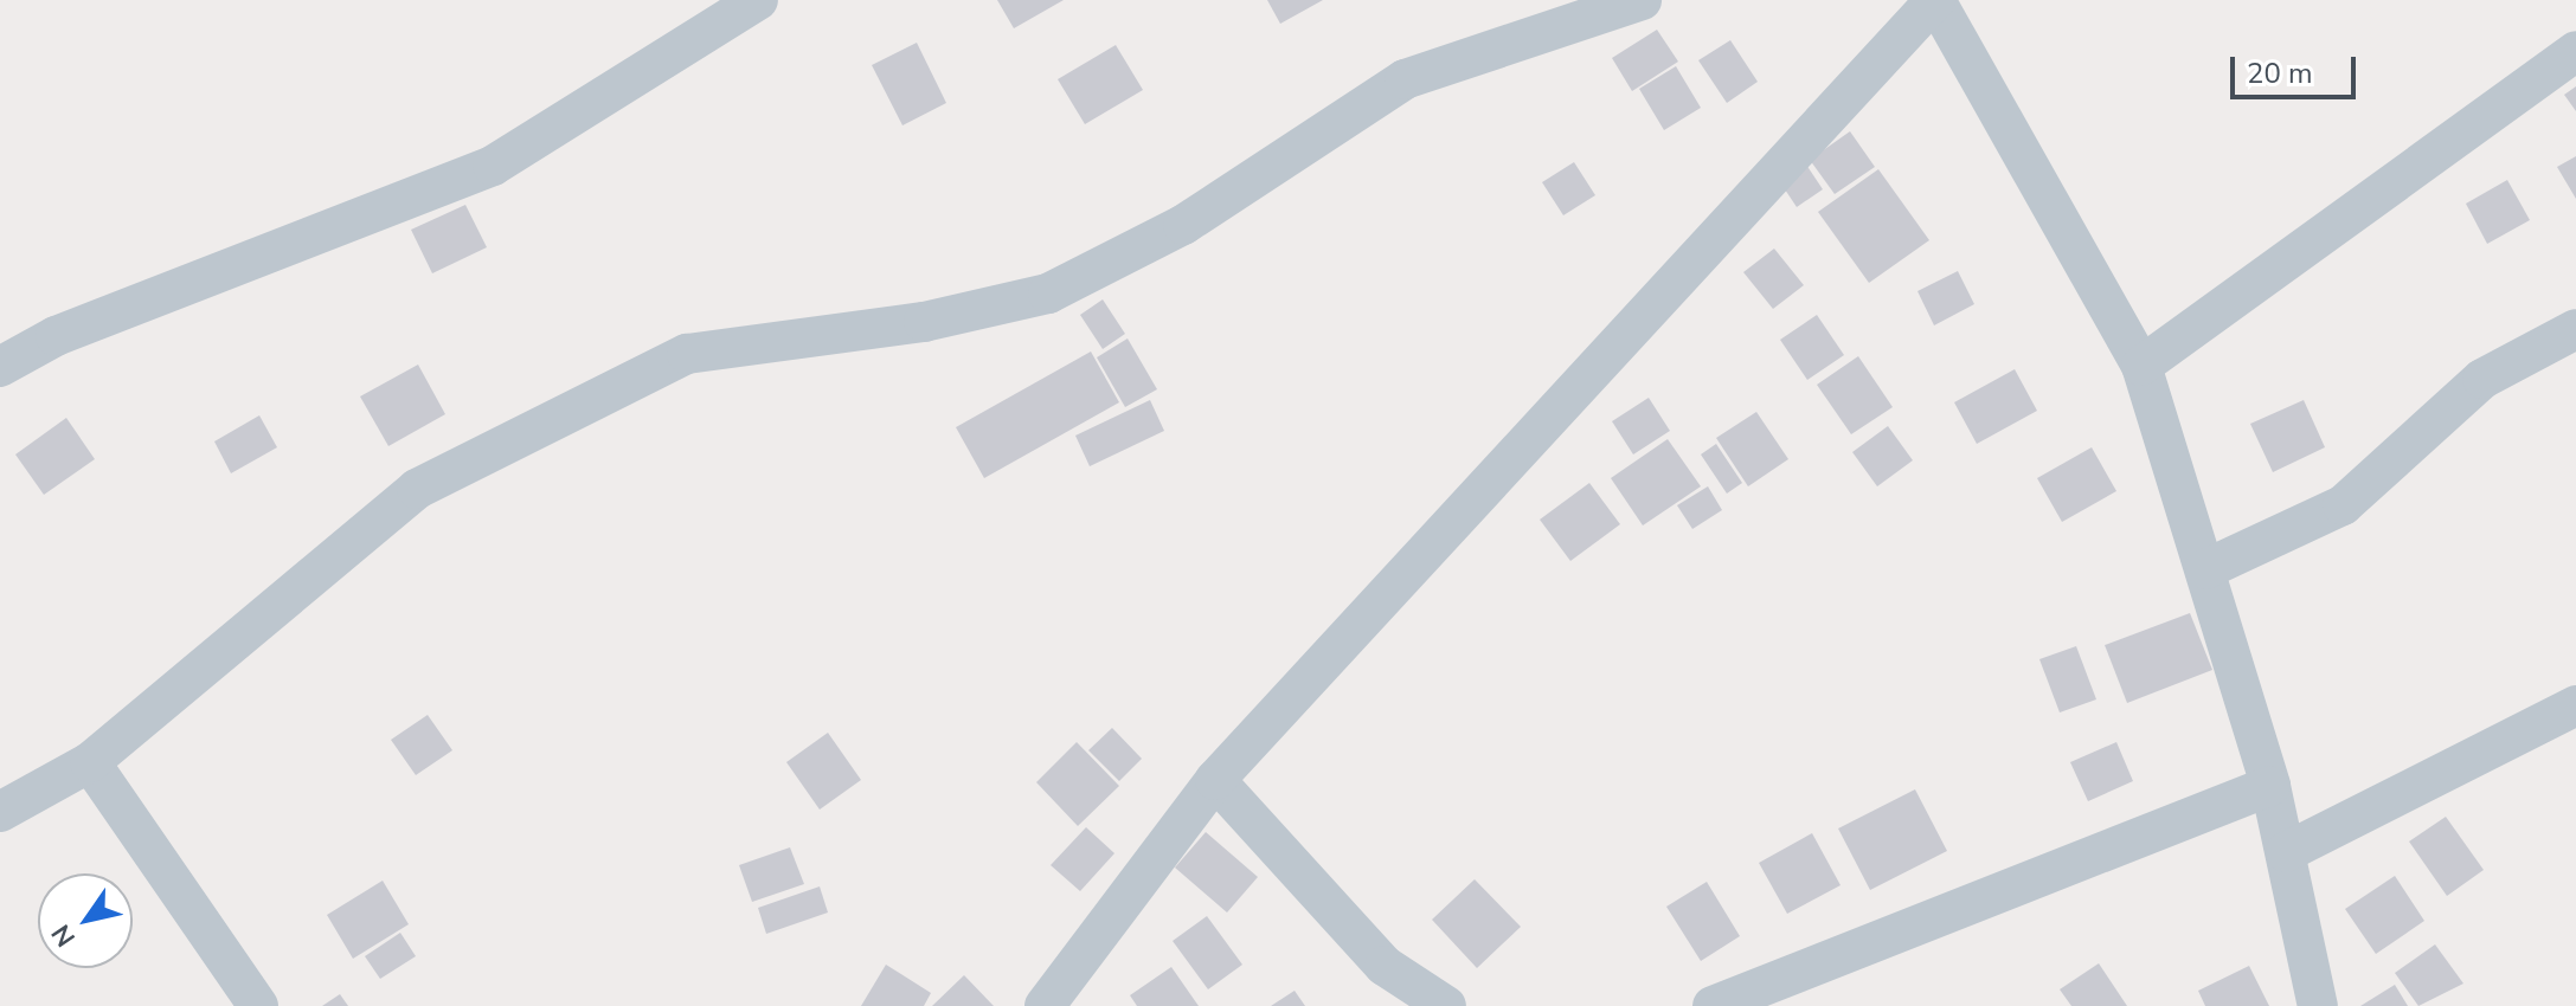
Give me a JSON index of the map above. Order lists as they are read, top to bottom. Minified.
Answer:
{"scale_bar":"20 m","north":"bottom left"}
